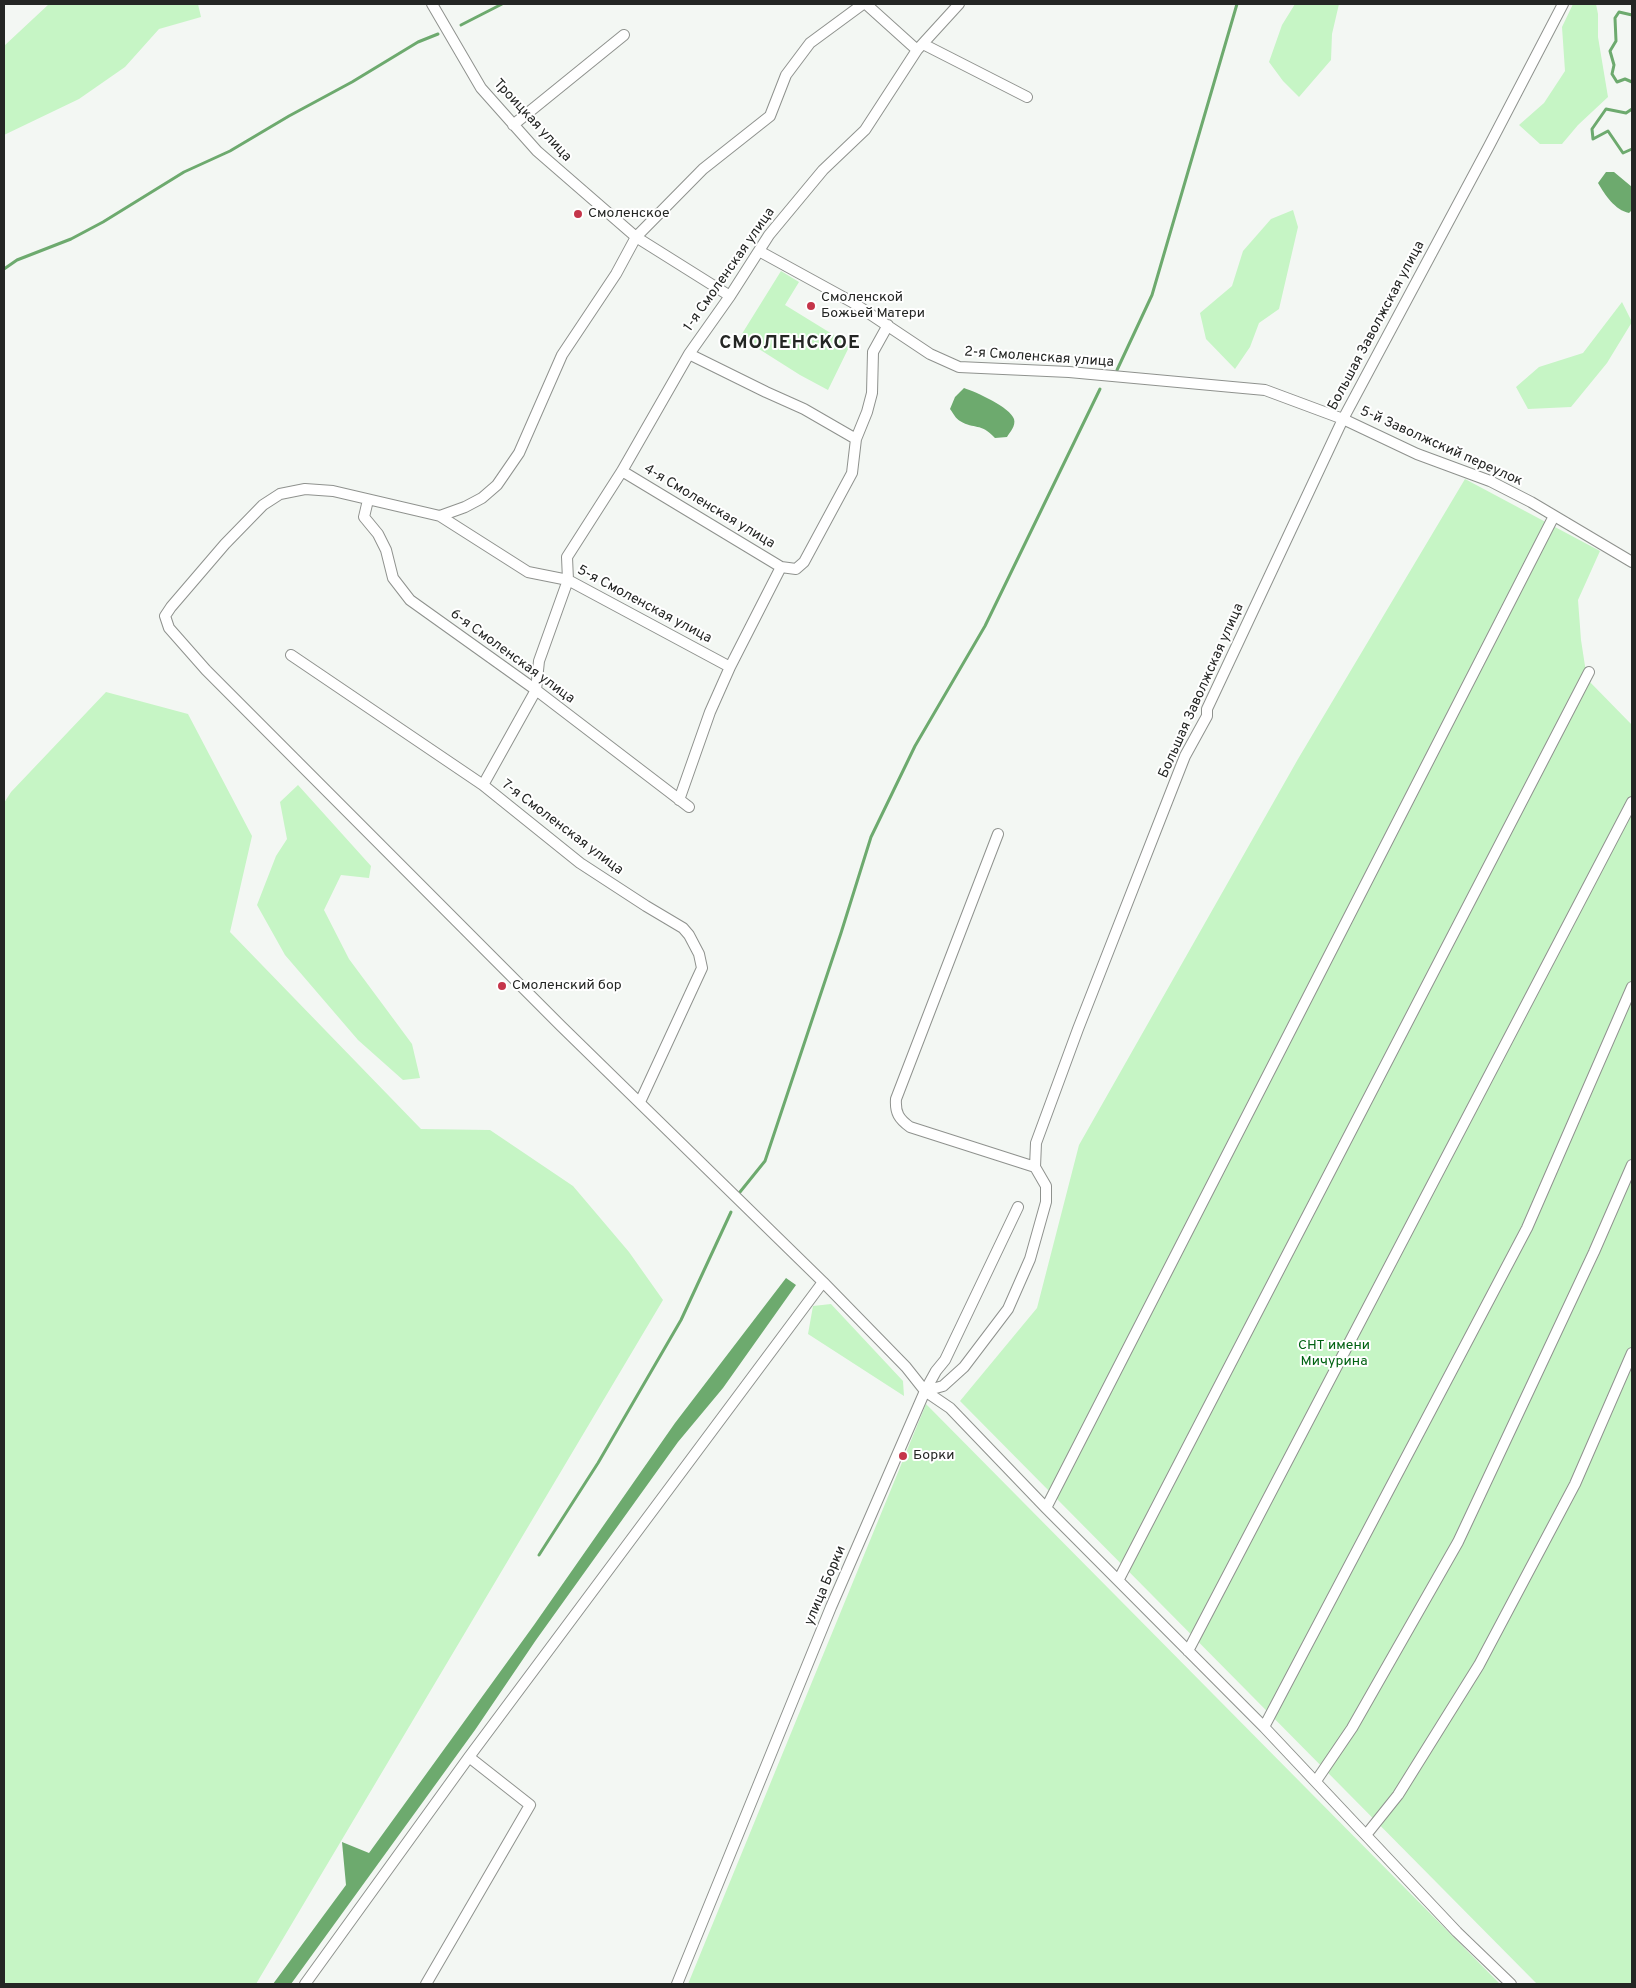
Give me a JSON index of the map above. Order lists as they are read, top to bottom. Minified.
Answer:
{"streets":{"street":["Троицкая улица","1-я Смоленская улица","Большая Заволжская улица","2-я Смоленская улица","5-й Заволжский переулок","4-я Смоленская улица","5-я Смоленская улица","6-я Смоленская улица","7-я Смоленская улица","улица Борки"]},"crossings":[["1-я Смоленская улица","2-я Смоленская улица"],["1-я Смоленская улица","4-я Смоленская улица"],["1-я Смоленская улица","5-я Смоленская улица"],["1-я Смоленская улица","6-я Смоленская улица"],["Большая Заволжская улица","2-я Смоленская улица"],["Большая Заволжская улица","5-й Заволжский переулок"],["Большая Заволжская улица","улица Борки"],["2-я Смоленская улица","5-й Заволжский переулок"]],"districts":["СМОЛЕНСКОЕ"],"parks":["СНТ имени Мичурина"],"places":["Смоленское","Смоленской Божьей Матери","Смоленский бор","Борки"]}
